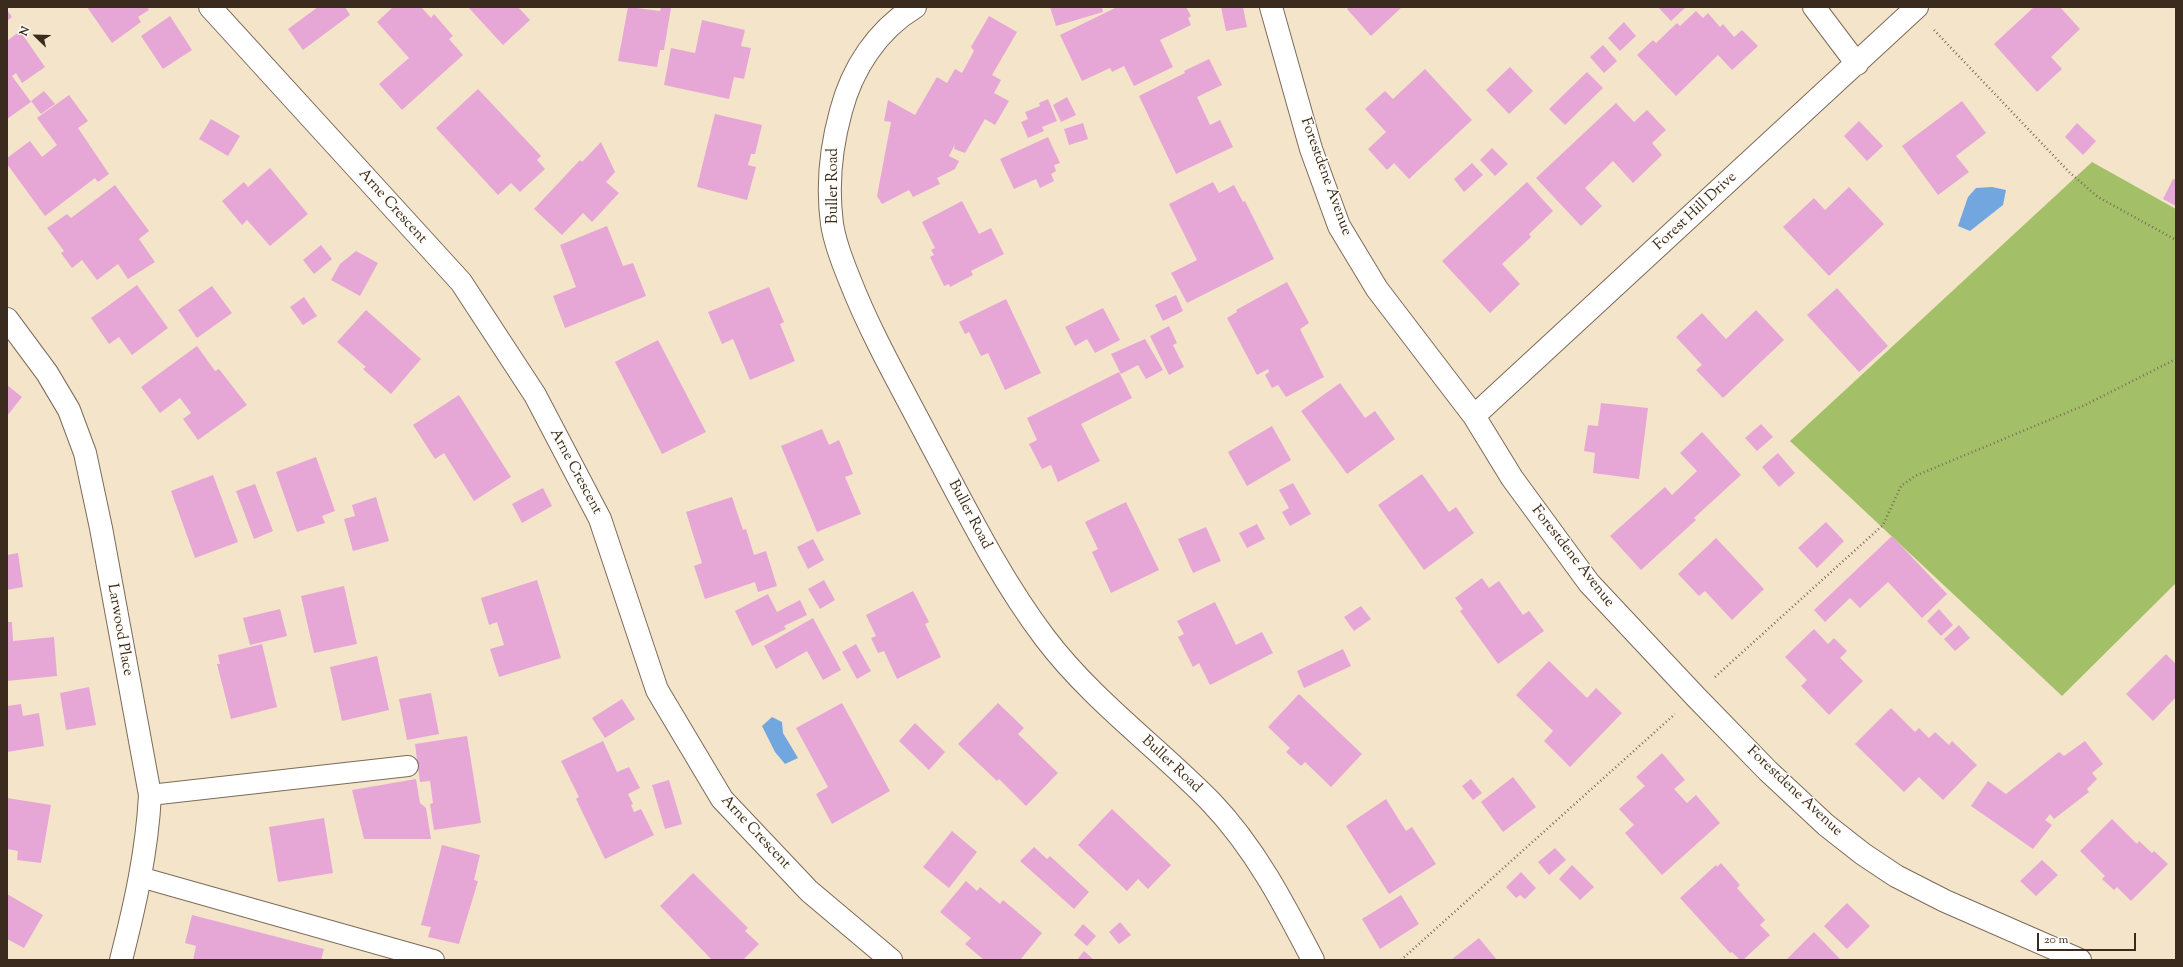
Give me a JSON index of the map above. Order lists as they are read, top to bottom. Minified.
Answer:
{"streets":{"street":["Forestdene Avenue","Buller Road","Arne Crescent","Forest Hill Drive","Larwood Place"]},"crossings":[["Forestdene Avenue","Forest Hill Drive"]],"scale_bar":"20 m","north":"top left"}
